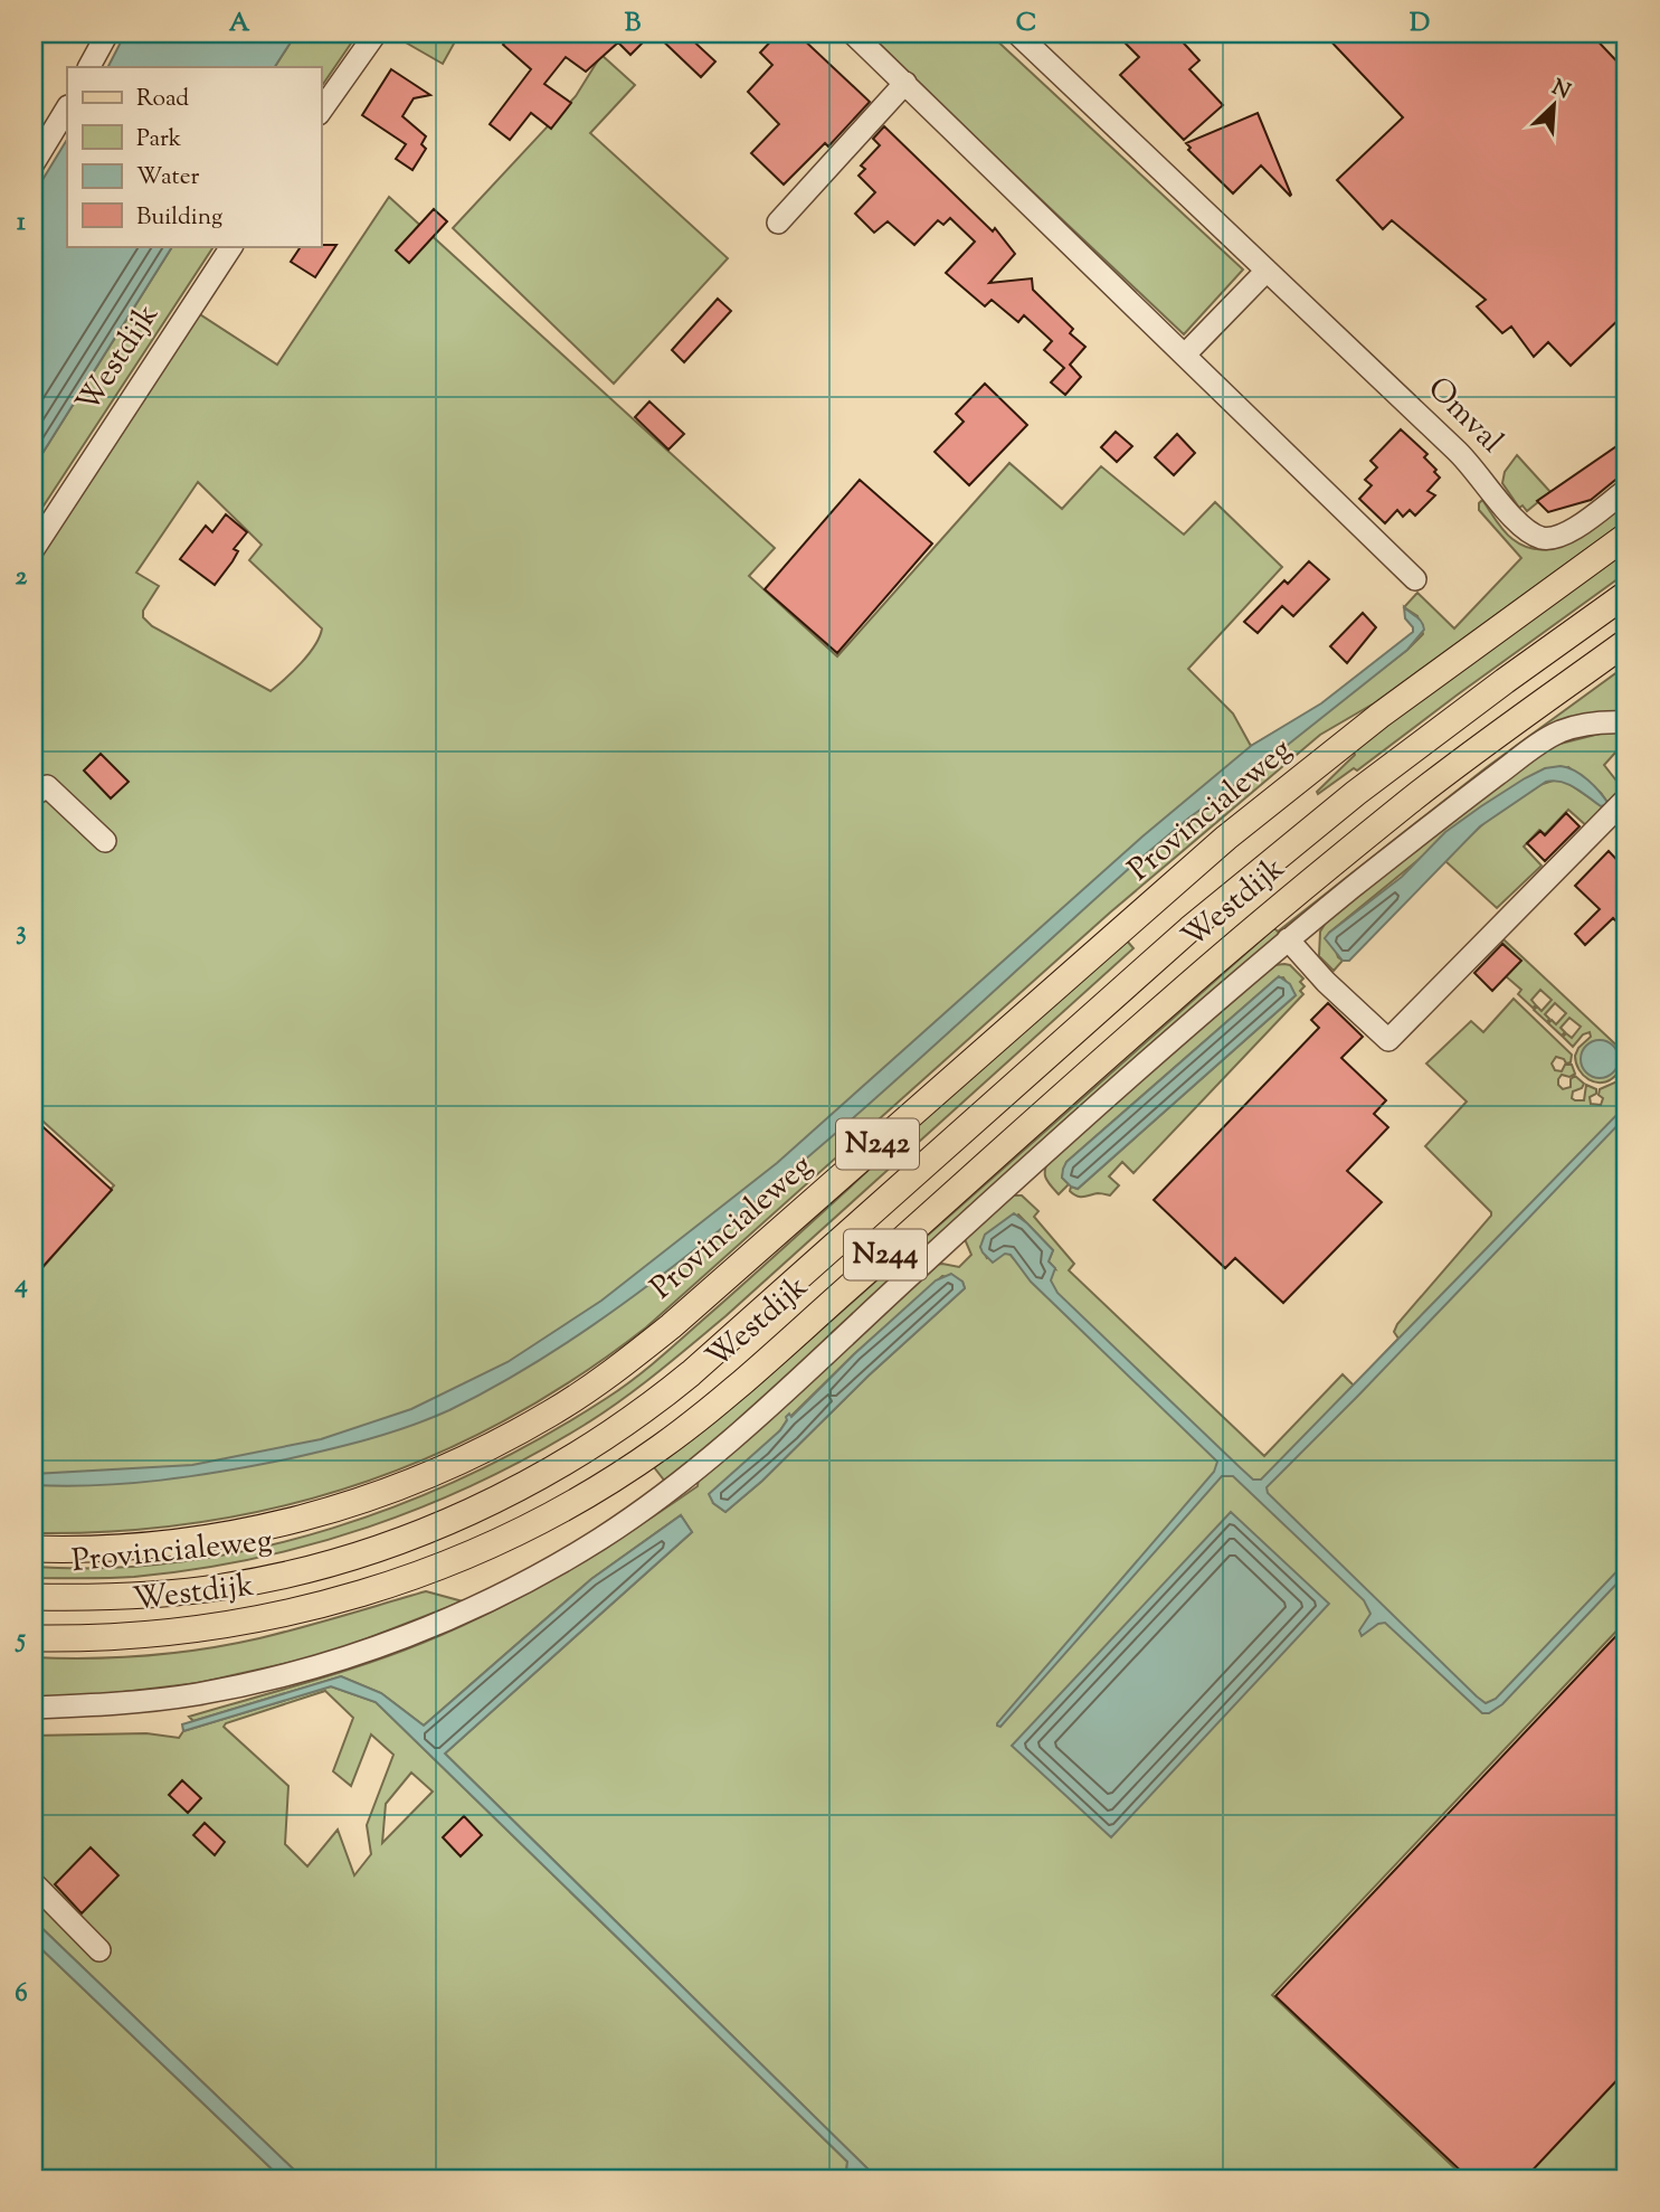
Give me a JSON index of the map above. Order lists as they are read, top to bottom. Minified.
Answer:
{"streets":{"main road":["Westdijk","Provincialeweg","N242","N244"],"street":["Omval"]},"legend":["Road","Park","Water","Building"],"north":"top right","grid":{"columns":["A","B","C","D"],"rows":["1","2","3","4","5","6"]}}
